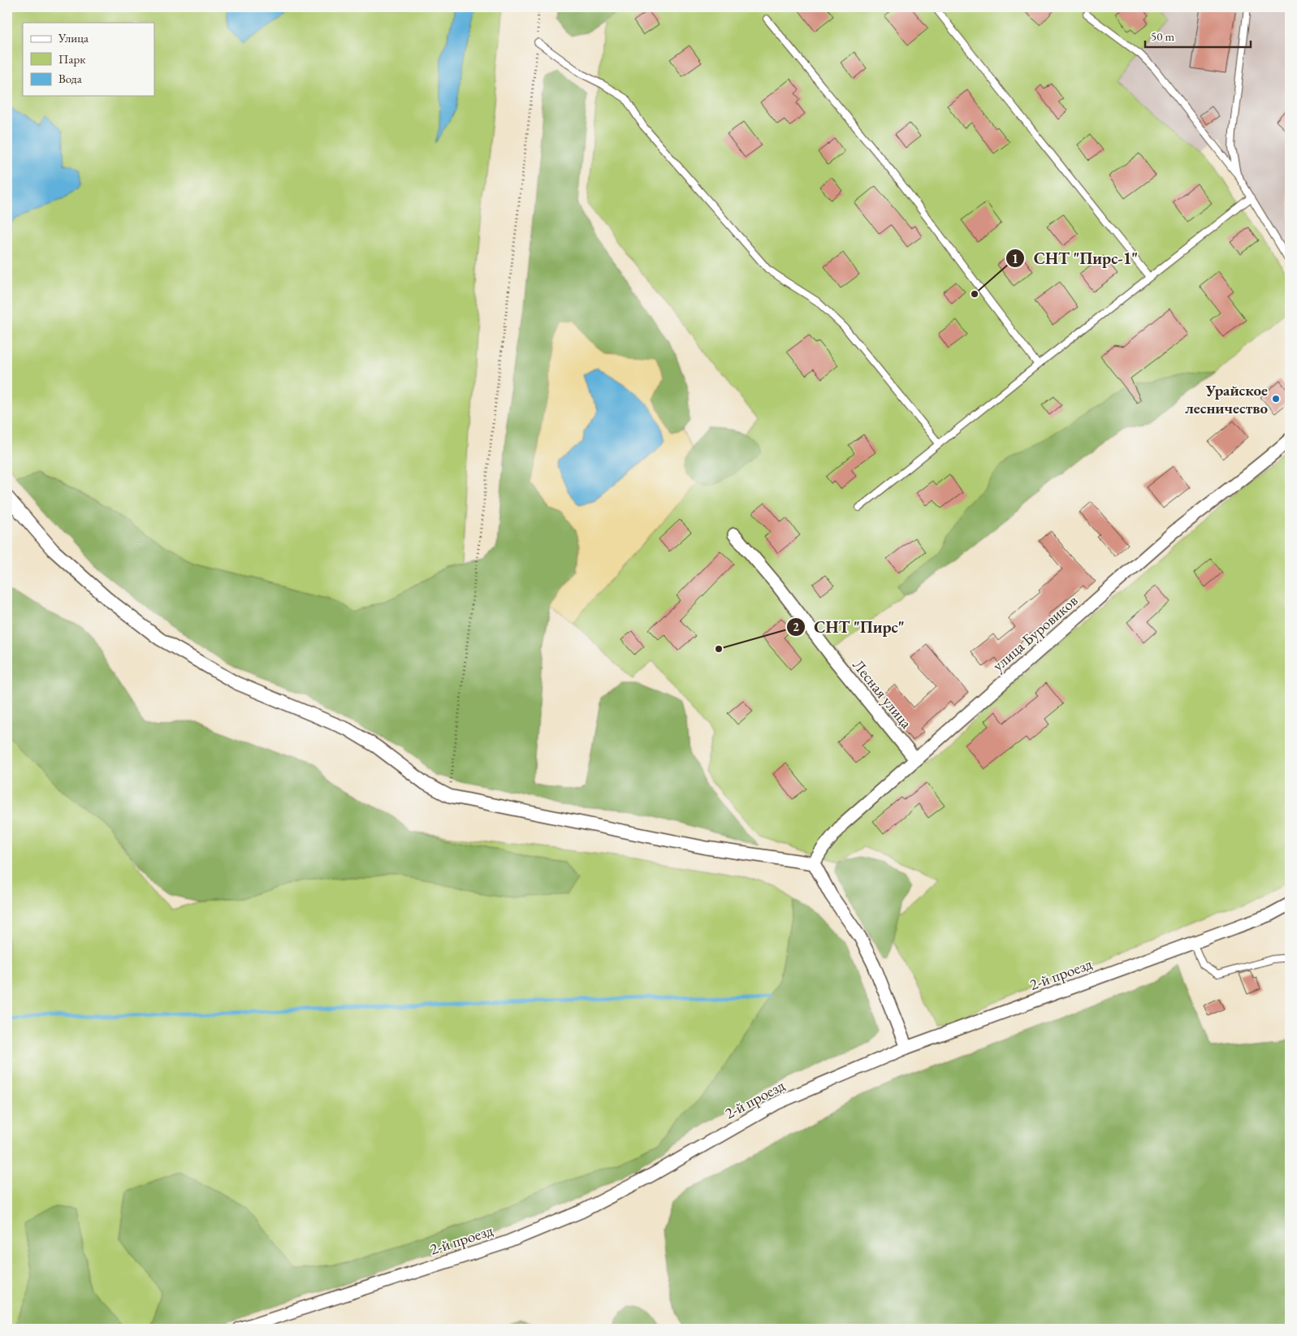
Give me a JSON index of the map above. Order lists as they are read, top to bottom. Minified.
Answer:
{"streets":{"street":["улица Буровиков","Лесная улица","2-й проезд"]},"crossings":[["улица Буровиков","Лесная улица"]],"places":["СНТ \"Пирс-1\"","Урайское лесничество","СНТ \"Пирс\""],"legend":["Улица","Парк","Вода"],"scale_bar":"50 m"}
